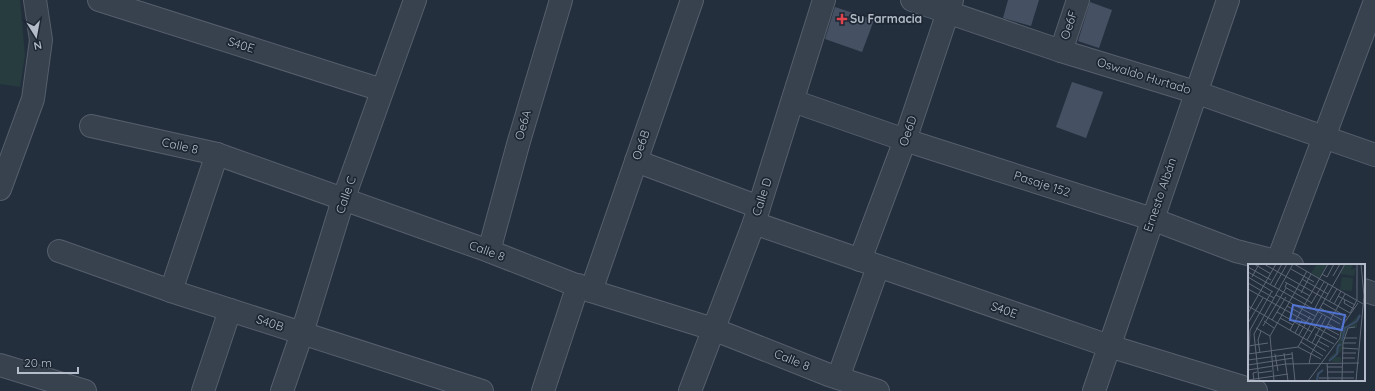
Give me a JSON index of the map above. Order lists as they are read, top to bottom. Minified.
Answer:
{"streets":{"street":["Oe6F","S40E","Oswaldo Hurtado","Oe6A","Oe6D","Oe6B","Calle 8","Pasaje 152","Calle C","Ernesto Albán","Calle D","S40B"]},"crossings":[["Oe6F","Oswaldo Hurtado"],["S40E","Oe6D"],["S40E","Oe6B"],["S40E","Calle C"],["S40E","Ernesto Albán"],["S40E","Calle D"],["Oswaldo Hurtado","Oe6D"],["Oswaldo Hurtado","Ernesto Albán"],["Oe6A","Calle 8"],["Oe6D","Calle 8"],["Oe6D","Pasaje 152"],["Oe6B","Calle 8"],["Calle 8","Calle C"],["Calle 8","Calle D"],["Pasaje 152","Ernesto Albán"],["Pasaje 152","Calle D"],["Calle C","S40B"]],"places":{"health":["Su Farmacia"]},"scale_bar":"20 m","north":"bottom"}
